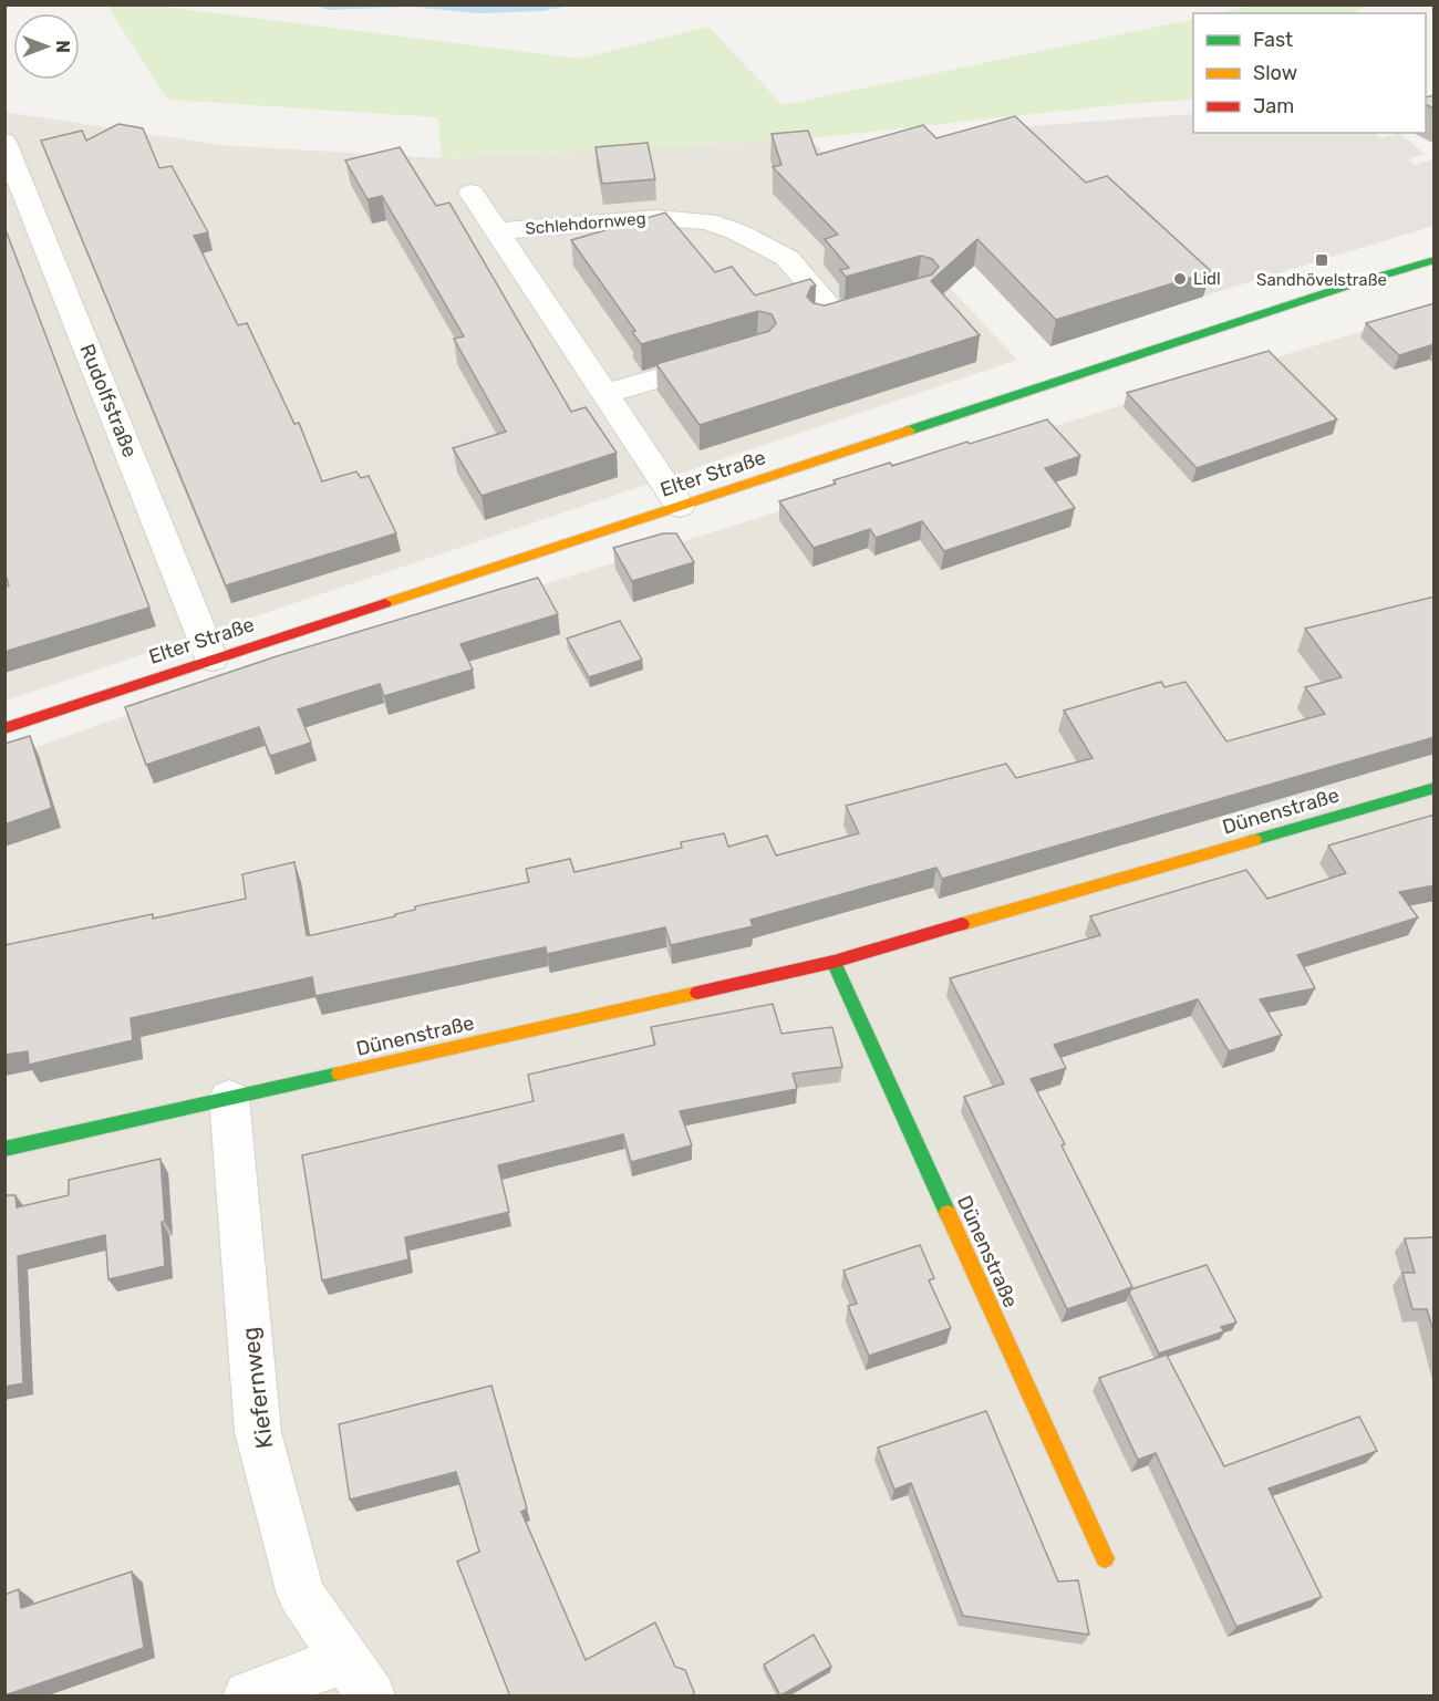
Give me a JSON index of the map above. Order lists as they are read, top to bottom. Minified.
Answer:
{"streets":{"street":["Schlehdornweg","Rudolfstraße","Elter Straße","Dünenstraße","Kiefernweg"]},"crossings":[["Schlehdornweg","Elter Straße"],["Rudolfstraße","Elter Straße"],["Dünenstraße","Kiefernweg"]],"places":{"transit":["Sandhövelstraße"],"other":["Lidl"]},"legend":["Fast","Slow","Jam"],"north":"right"}
